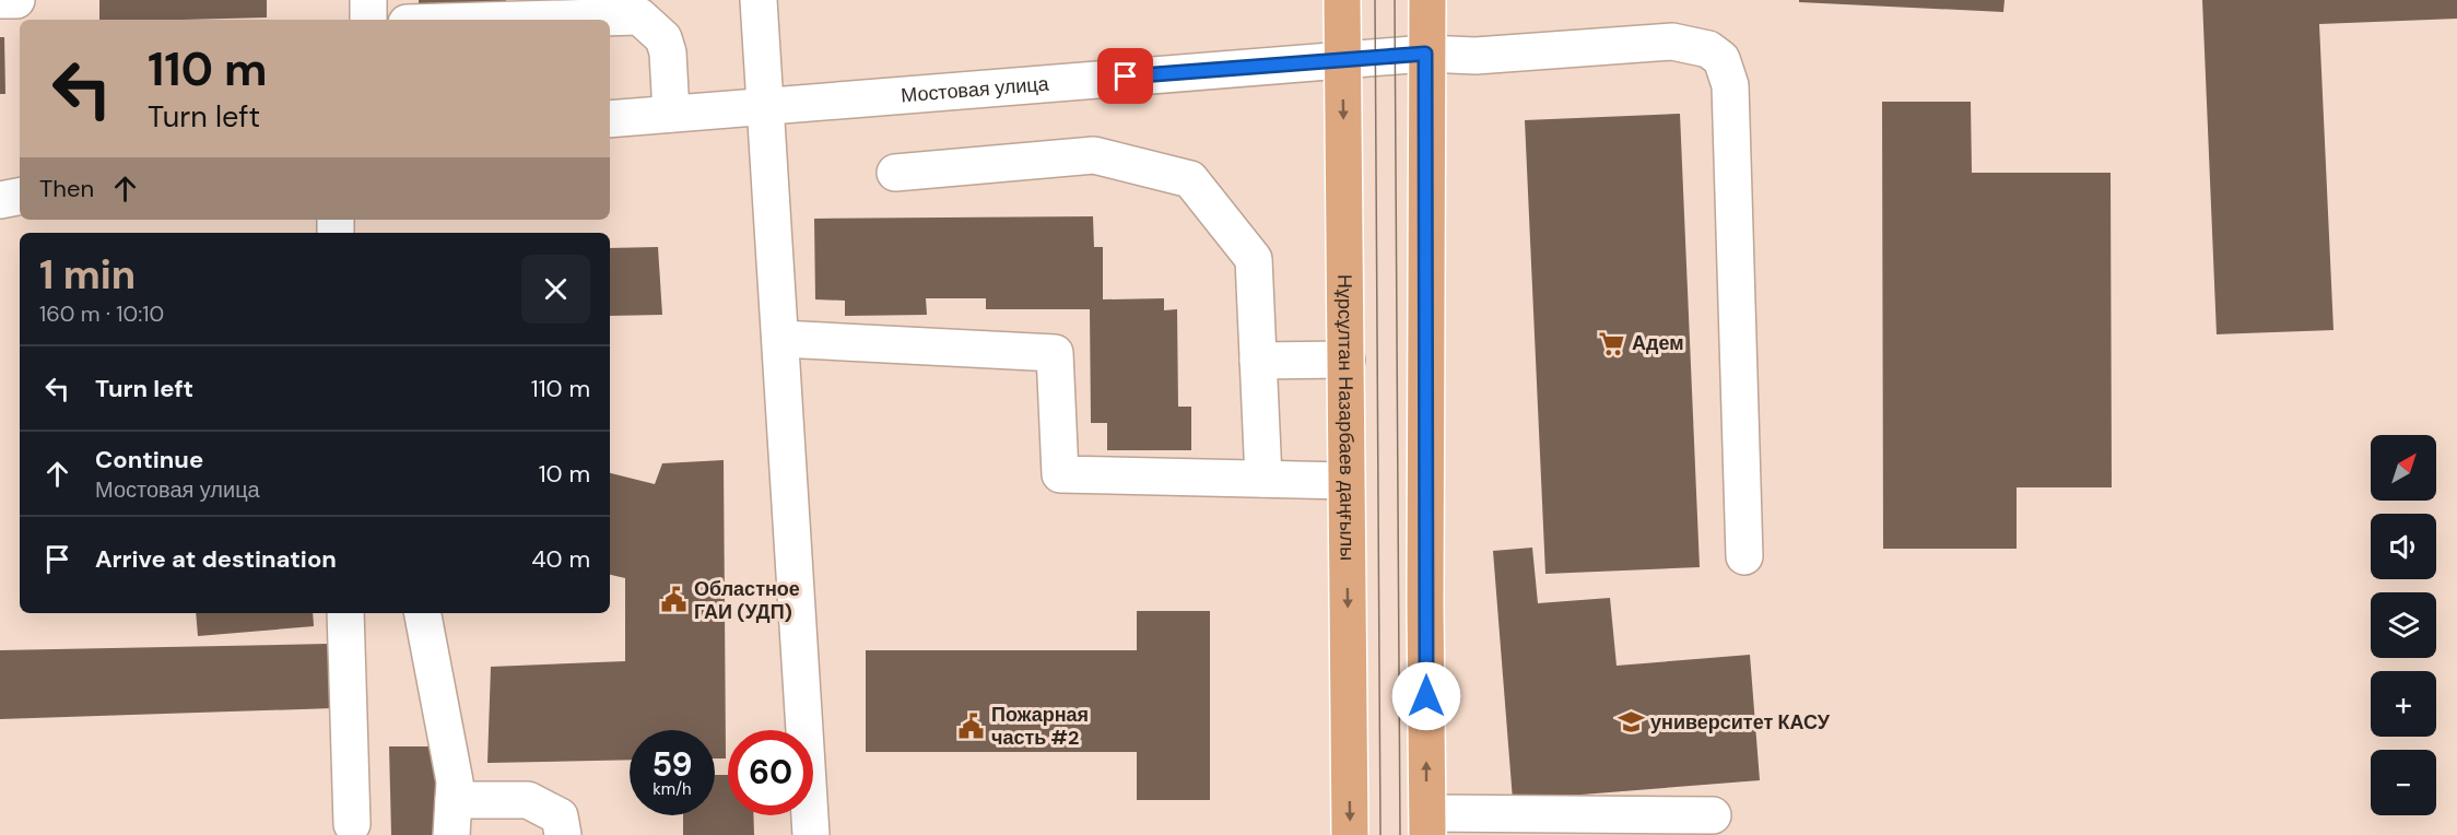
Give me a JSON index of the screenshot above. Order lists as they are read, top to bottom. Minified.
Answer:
{"streets":{"main road":["Нұрсұлтан Назарбаев даңғылы"],"street":["Мостовая улица"]},"crossings":[["Мостовая улица","Нұрсұлтан Назарбаев даңғылы"]],"places":{"supermarket":["Адем"],"public building":["Областное ГАИ (УДП)","Пожарная часть #2"],"school or university":["университет КАСУ"]},"north":"top right","page":{"turn":["110 m","Turn left"],"then":"Then","heading":["1 min","160 m · 10:10"],"list":[{"name":"Turn left","value":"110 m"},{"name":"Continue","note":"Мостовая улица","value":"10 m"},{"name":"Arrive at destination","value":"40 m"}],"map_buttons":["+","−"],"speed":"59 km/h","limit":"60"}}
